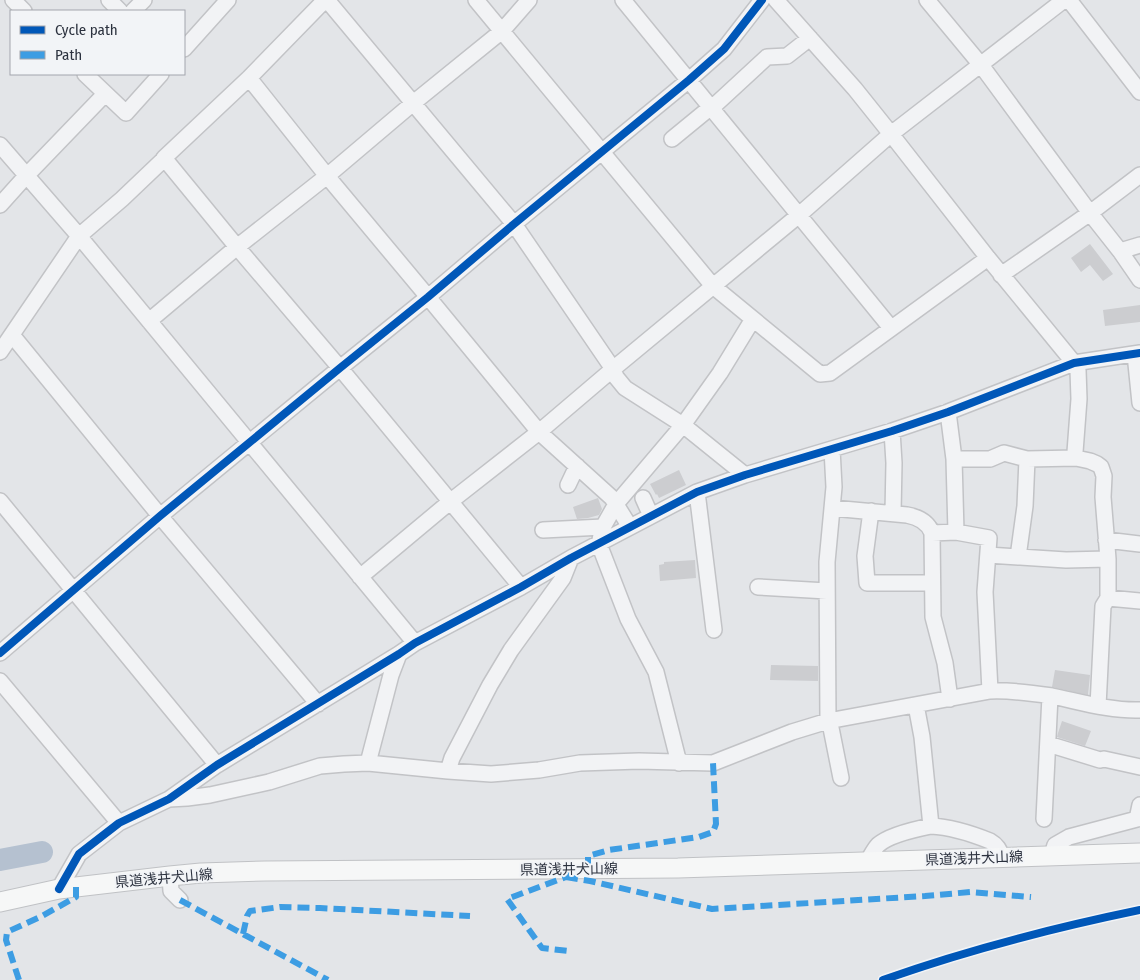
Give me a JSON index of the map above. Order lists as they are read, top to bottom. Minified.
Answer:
{"streets":{"main road":["県道浅井犬山線"]},"legend":["Cycle path","Path"]}
